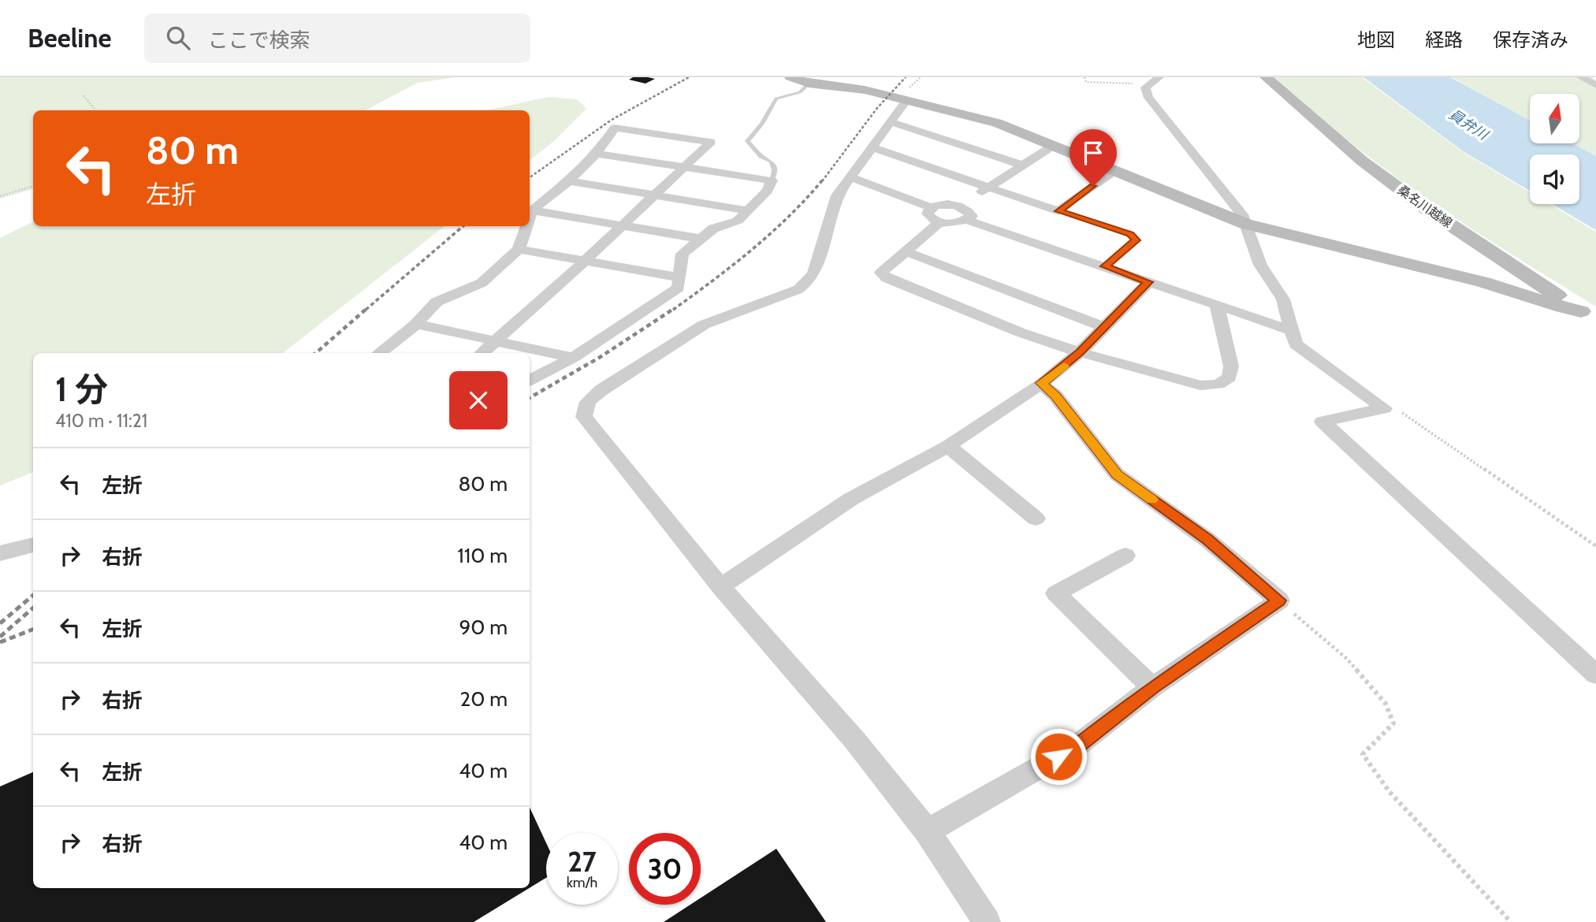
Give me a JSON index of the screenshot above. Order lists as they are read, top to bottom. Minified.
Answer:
{"streets":{"street":["桑名川越線"]},"water":["員弁川"],"north":"top","page":{"header":"Beeline","search":"ここで検索","nav":["地図","経路","保存済み"],"turn":["80 m","左折"],"heading":["1 分","410 m · 11:21"],"list":[{"name":"左折","value":"80 m"},{"name":"右折","value":"110 m"},{"name":"左折","value":"90 m"},{"name":"右折","value":"20 m"},{"name":"左折","value":"40 m"},{"name":"右折","value":"40 m"}],"speed":"27 km/h","limit":"30"}}
